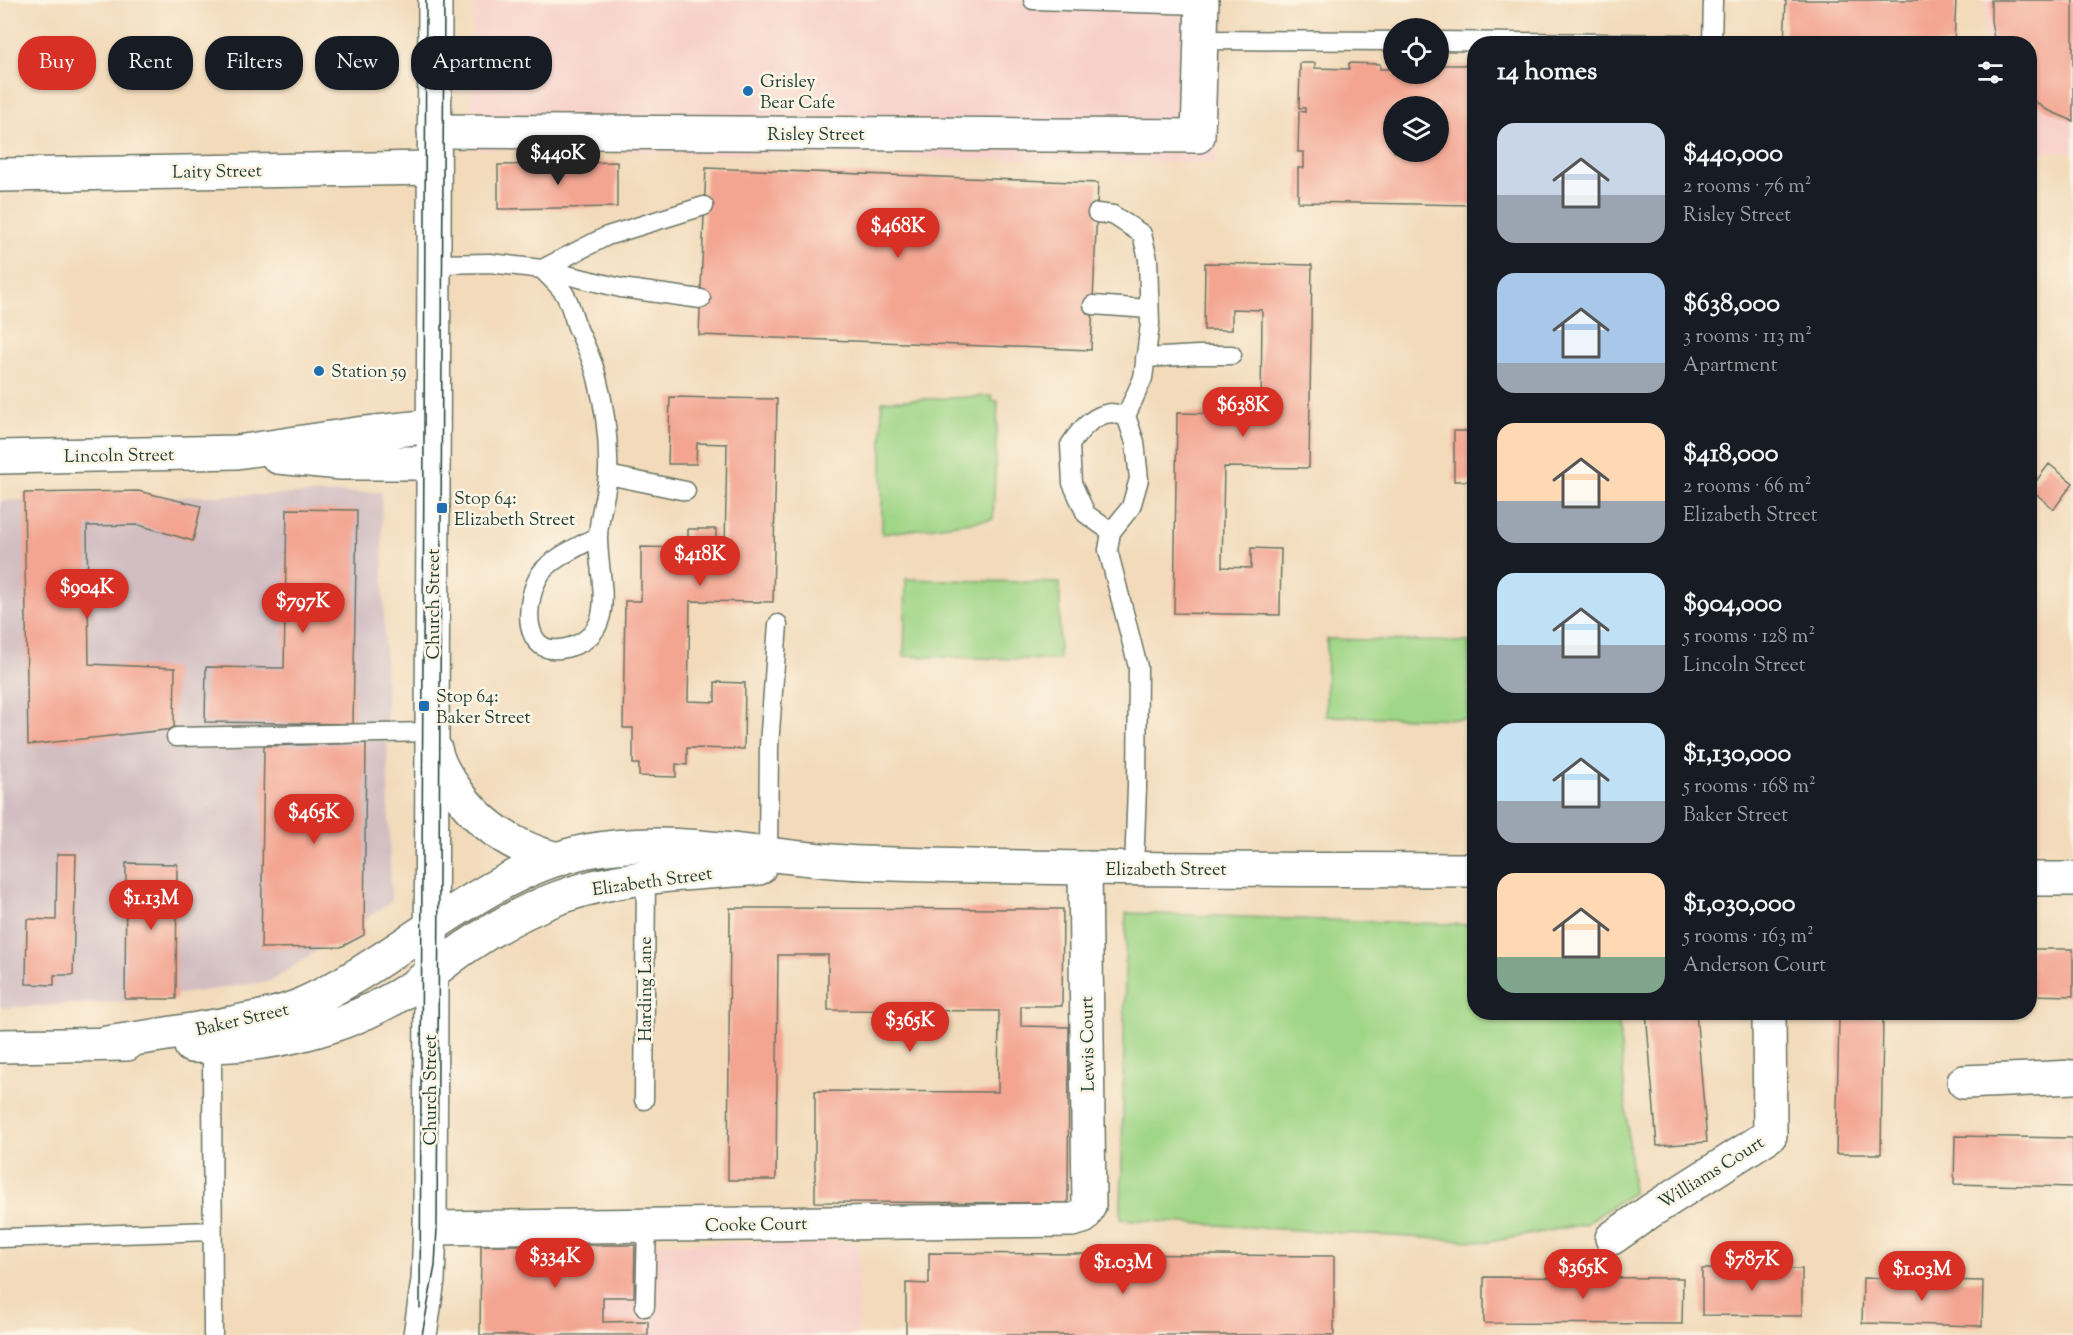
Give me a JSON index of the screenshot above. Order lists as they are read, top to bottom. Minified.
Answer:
{"streets":{"street":["Risley Street","Laity Street","Lincoln Street","Church Street","Elizabeth Street","Baker Street","Lewis Court","Williams Court","Cooke Court"],"lane":["Harding Lane"]},"crossings":[["Risley Street","Church Street"],["Laity Street","Church Street"],["Lincoln Street","Church Street"],["Church Street","Elizabeth Street"],["Church Street","Baker Street"],["Church Street","Cooke Court"],["Elizabeth Street","Harding Lane"],["Elizabeth Street","Baker Street"],["Elizabeth Street","Lewis Court"],["Lewis Court","Cooke Court"]],"places":{"other":["Grisley Bear Cafe","Station 59"],"transit":["Stop 64: Elizabeth Street","Stop 64: Baker Street"]},"page":{"chip":["Buy","Rent","Filters","New","Apartment"],"heading":"14 homes","list":[{"name":"$440,000","note":"2 rooms · 76 m² · Risley Street"},{"name":"$638,000","note":"3 rooms · 113 m² · Apartment"},{"name":"$418,000","note":"2 rooms · 66 m² · Elizabeth Street"},{"name":"$904,000","note":"5 rooms · 128 m² · Lincoln Street"},{"name":"$1,130,000","note":"5 rooms · 168 m² · Baker Street"},{"name":"$1,030,000","note":"5 rooms · 163 m² · Anderson Court"}],"price":["$440K","$468K","$638K","$418K","$904K","$797K","$465K","$1.13M","$365K","$334K","$787K","$1.03M","$365K","$1.03M"]}}
